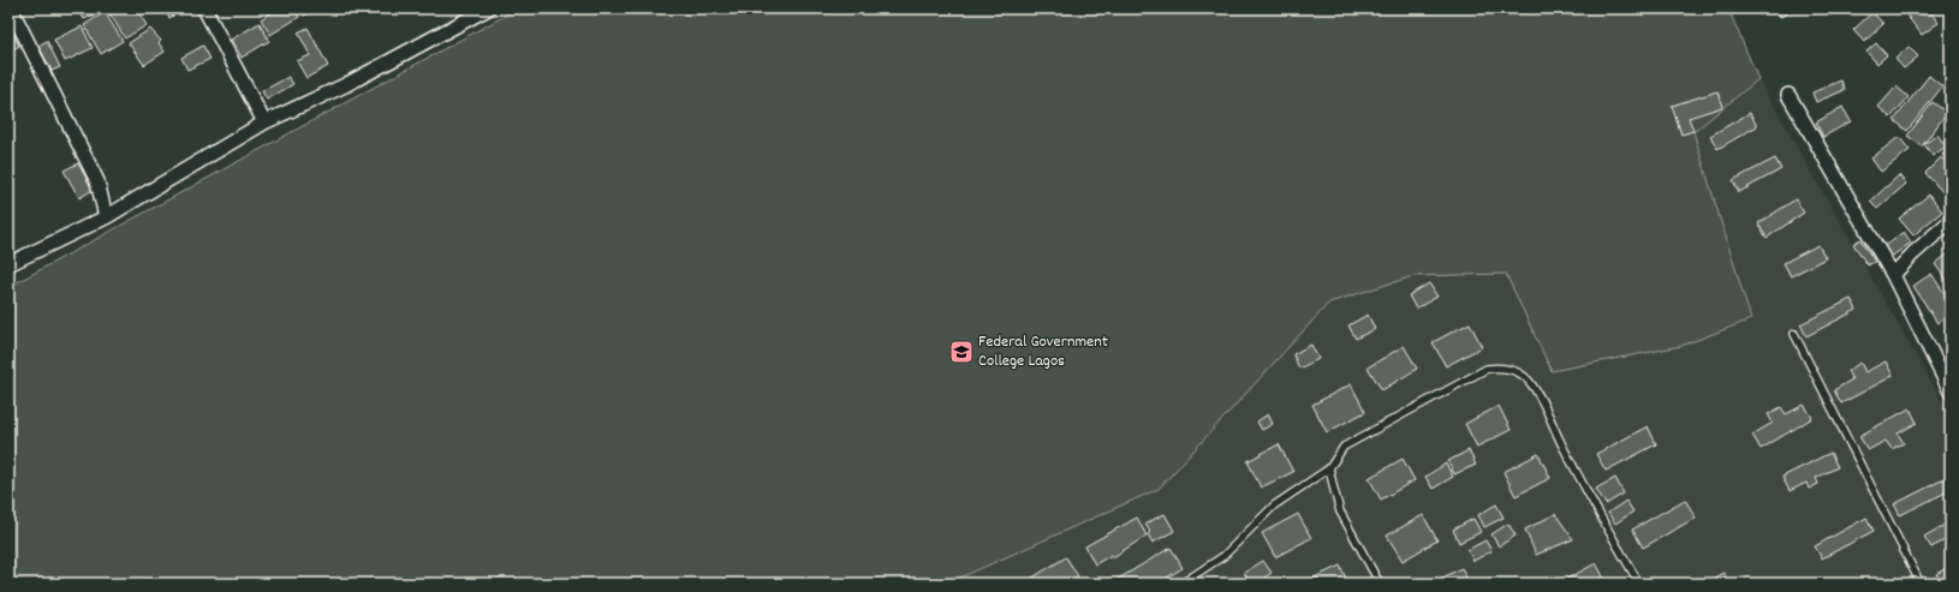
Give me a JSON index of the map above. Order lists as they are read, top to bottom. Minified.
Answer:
{"places":{"school or university":["Federal Government College Lagos"]}}
